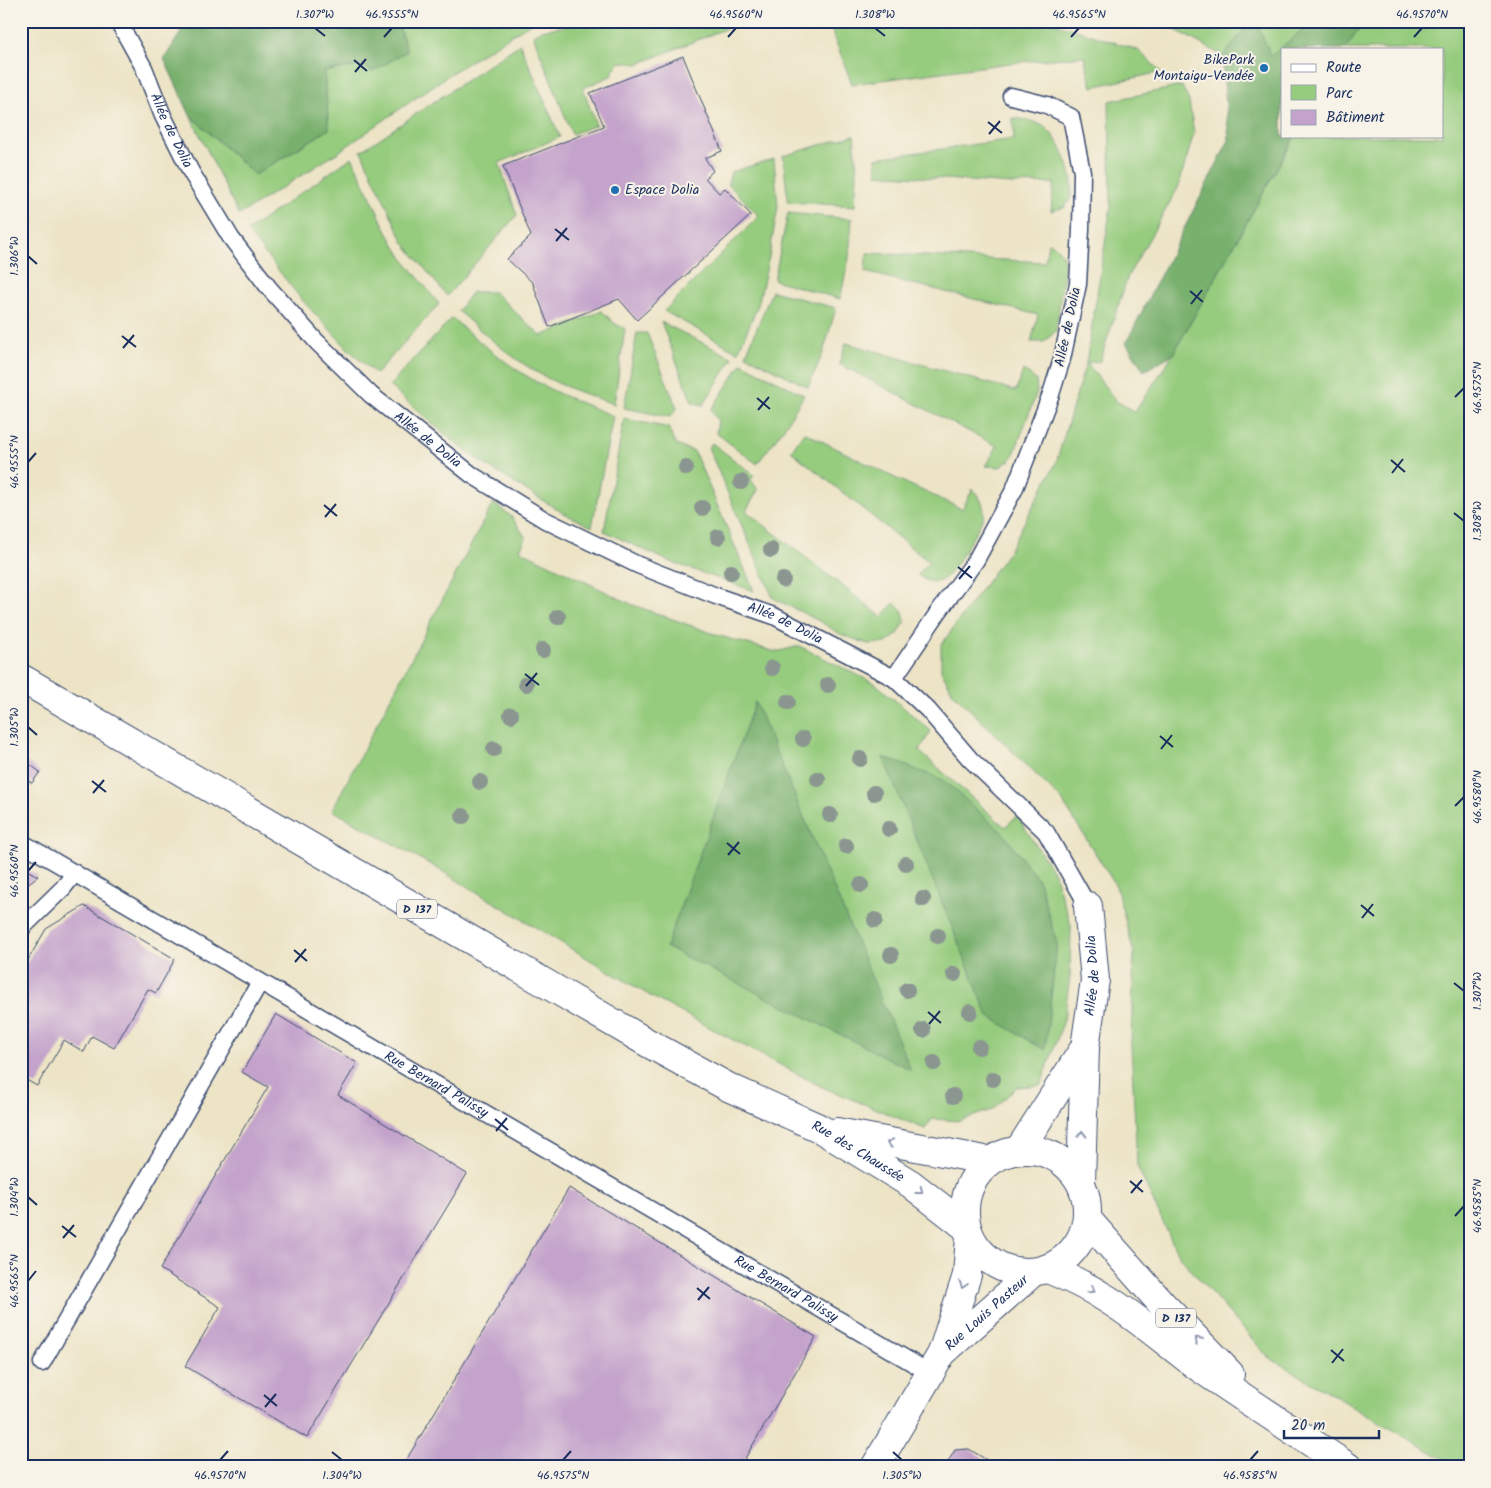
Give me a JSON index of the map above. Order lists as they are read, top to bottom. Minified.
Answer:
{"streets":{"main road":["Allée de Dolia","D 137","Rue des Chaussée","Rue Louis Pasteur"],"lane":["Rue Bernard Palissy"]},"crossings":[["Allée de Dolia","D 137"],["Allée de Dolia","Rue des Chaussée"],["Allée de Dolia","Rue Louis Pasteur"],["D 137","Rue des Chaussée"],["D 137","Rue Louis Pasteur"],["Rue Bernard Palissy","Rue Louis Pasteur"],["Rue des Chaussée","Rue Louis Pasteur"]],"places":["BikePark Montaigu-Vendée","Espace Dolia"],"legend":["Route","Parc","Bâtiment"],"scale_bar":"20 m","coordinates":["1.307°W","46.9555°N","46.9560°N","1.308°W","46.9565°N","46.9570°N","1.306°W","46.9575°N","1.305°W","46.9580°N","1.304°W","46.9585°N"]}
